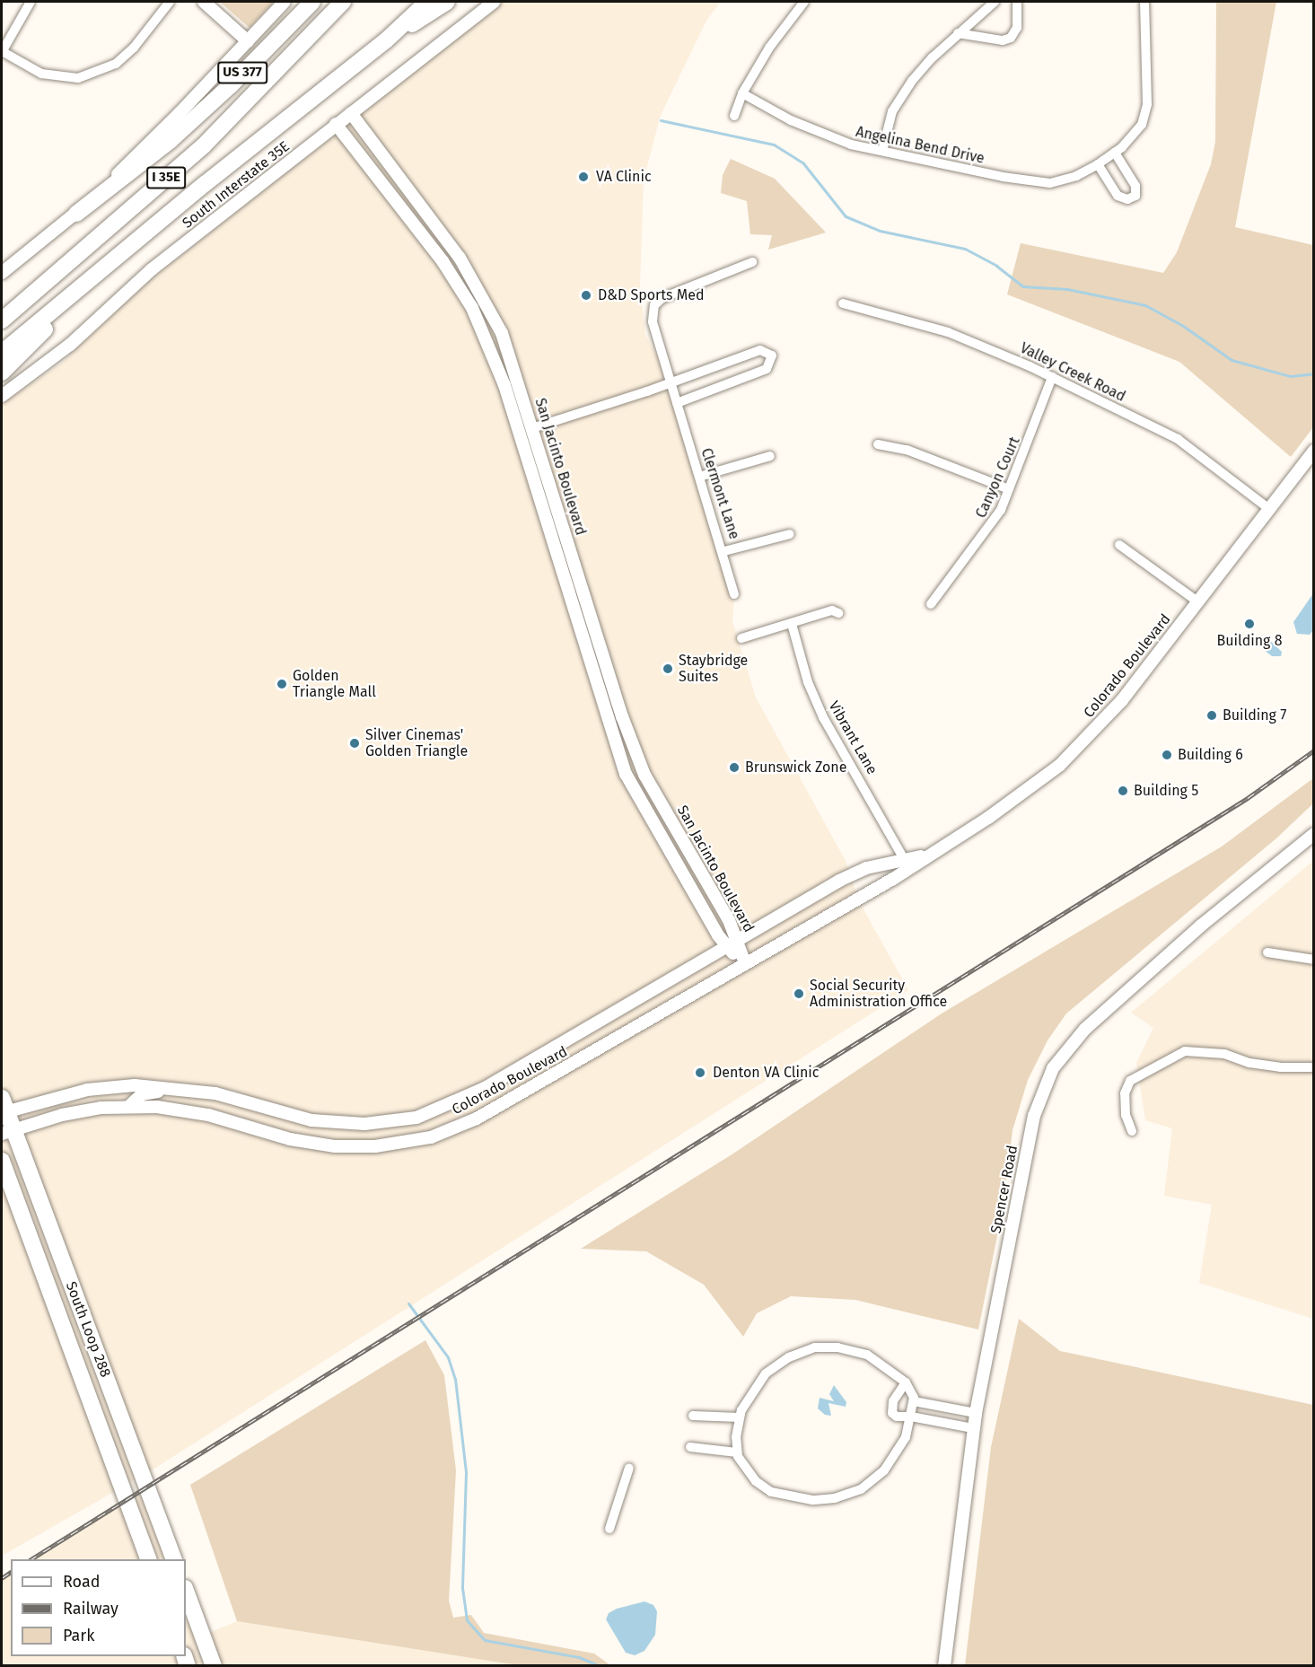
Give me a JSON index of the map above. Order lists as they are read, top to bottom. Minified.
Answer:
{"streets":{"highway":["US 377","I 35E","South Loop 288"],"main road":["South Interstate 35E","San Jacinto Boulevard","Colorado Boulevard","Spencer Road"],"street":["Angelina Bend Drive","Valley Creek Road","Canyon Court","Clermont Lane","Vibrant Lane"]},"crossings":[["South Interstate 35E","San Jacinto Boulevard"],["Valley Creek Road","Canyon Court"],["Valley Creek Road","Colorado Boulevard"],["San Jacinto Boulevard","Colorado Boulevard"],["Colorado Boulevard","Vibrant Lane"],["Colorado Boulevard","South Loop 288"]],"places":["VA Clinic","D&D Sports Med","Building 8","Staybridge Suites","Golden Triangle Mall","Building 7","Silver Cinemas' Golden Triangle","Building 6","Brunswick Zone","Building 5","Social Security Administration Office","Denton VA Clinic"],"legend":["Road","Railway","Park"]}
